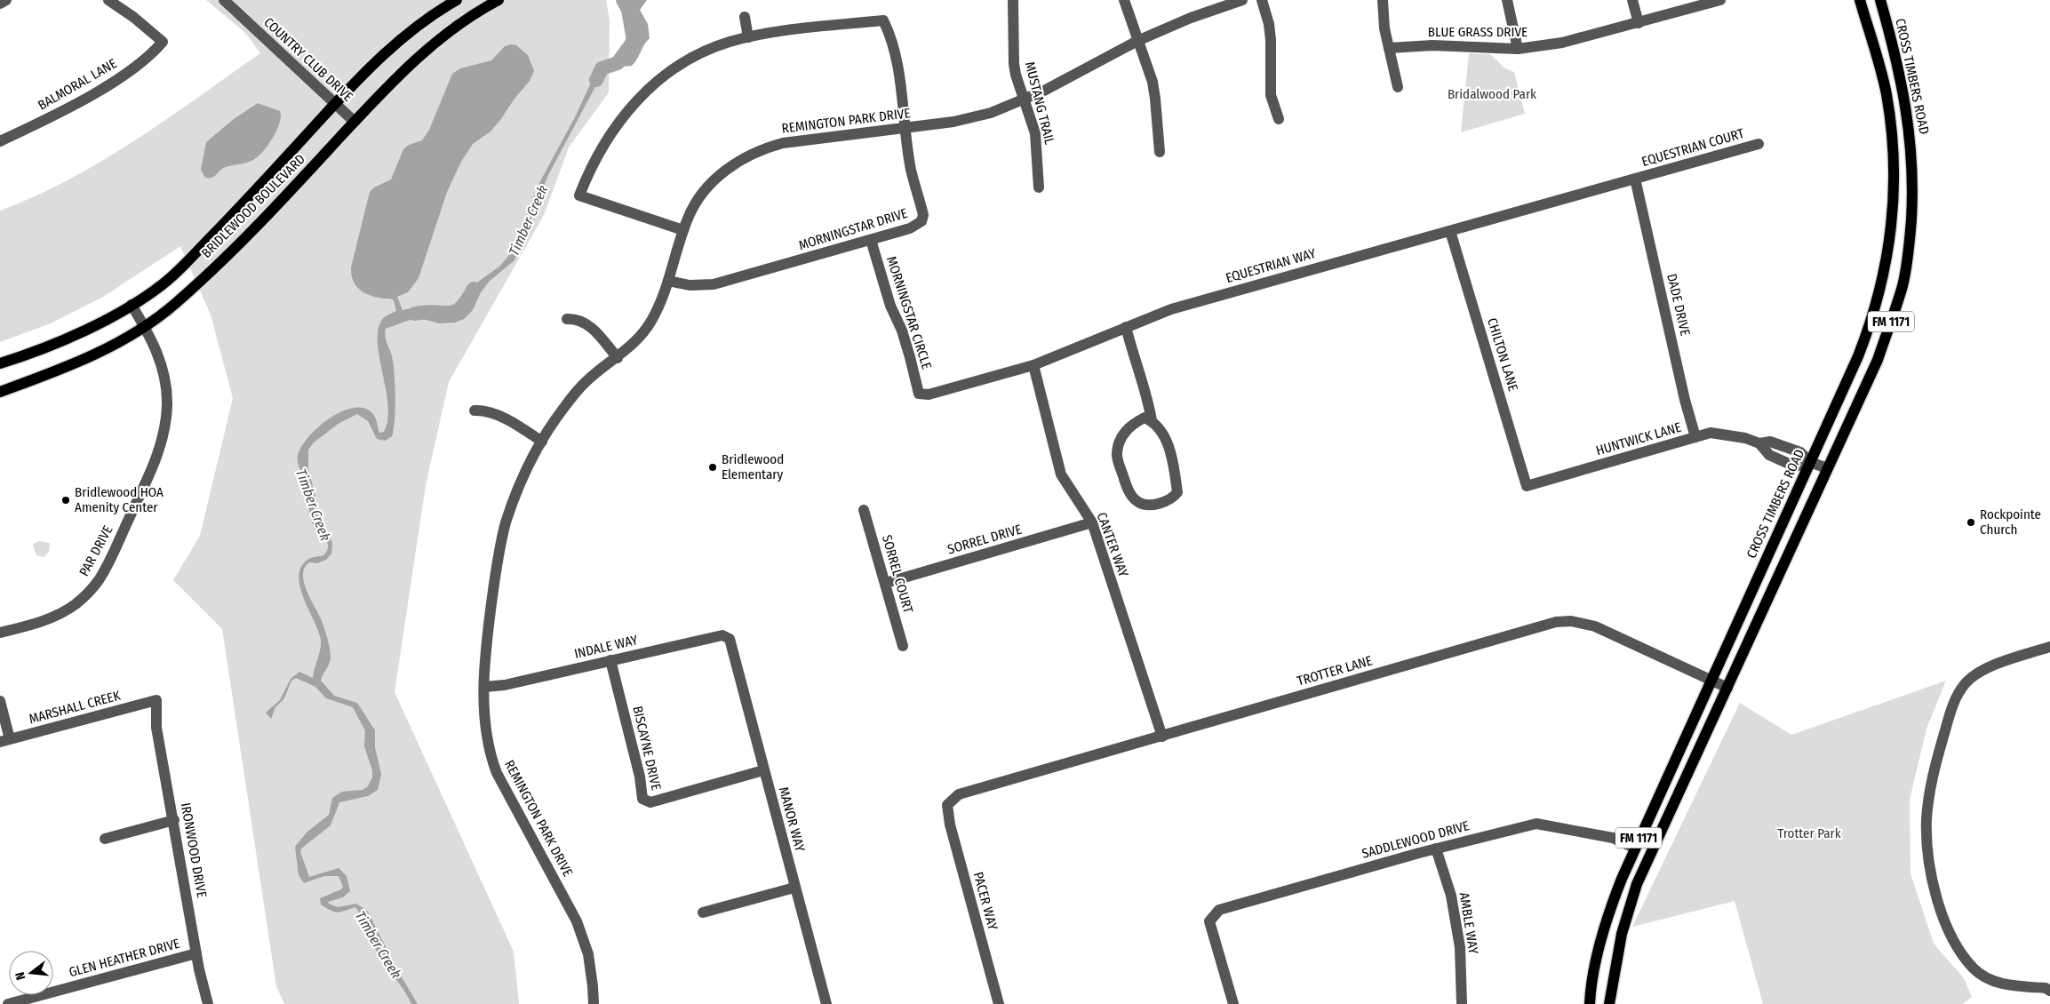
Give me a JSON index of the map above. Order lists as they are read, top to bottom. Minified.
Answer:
{"streets":{"main road":["CROSS TIMBERS ROAD","BRIDLEWOOD BOULEVARD","FM 1171"],"street":["BLUE GRASS DRIVE","COUNTRY CLUB DRIVE","BALMORAL LANE","MUSTANG TRAIL","REMINGTON PARK DRIVE","EQUESTRIAN COURT","MORNINGSTAR DRIVE","EQUESTRIAN WAY","DADE DRIVE","MORNINGSTAR CIRCLE","CHILTON LANE","HUNTWICK LANE","SORREL DRIVE","CANTER WAY","PAR DRIVE","SORREL COURT","INDALE WAY","TROTTER LANE","MARSHALL CREEK","BISCAYNE DRIVE","MANOR WAY","SADDLEWOOD DRIVE","IRONWOOD DRIVE","PACER WAY","AMBLE WAY","GLEN HEATHER DRIVE"]},"crossings":[["COUNTRY CLUB DRIVE","BRIDLEWOOD BOULEVARD"],["CROSS TIMBERS ROAD","HUNTWICK LANE"],["CROSS TIMBERS ROAD","TROTTER LANE"],["CROSS TIMBERS ROAD","SADDLEWOOD DRIVE"],["MUSTANG TRAIL","REMINGTON PARK DRIVE"],["REMINGTON PARK DRIVE","MORNINGSTAR DRIVE"],["REMINGTON PARK DRIVE","INDALE WAY"],["EQUESTRIAN COURT","EQUESTRIAN WAY"],["EQUESTRIAN COURT","DADE DRIVE"],["BRIDLEWOOD BOULEVARD","PAR DRIVE"],["MORNINGSTAR DRIVE","MORNINGSTAR CIRCLE"],["EQUESTRIAN WAY","DADE DRIVE"],["EQUESTRIAN WAY","MORNINGSTAR CIRCLE"],["EQUESTRIAN WAY","CHILTON LANE"],["EQUESTRIAN WAY","CANTER WAY"],["DADE DRIVE","HUNTWICK LANE"],["CHILTON LANE","HUNTWICK LANE"],["SORREL DRIVE","CANTER WAY"],["SORREL DRIVE","SORREL COURT"],["CANTER WAY","TROTTER LANE"],["INDALE WAY","BISCAYNE DRIVE"],["INDALE WAY","MANOR WAY"],["TROTTER LANE","PACER WAY"],["MARSHALL CREEK","IRONWOOD DRIVE"],["BISCAYNE DRIVE","MANOR WAY"],["SADDLEWOOD DRIVE","AMBLE WAY"],["IRONWOOD DRIVE","GLEN HEATHER DRIVE"]],"water":["Timber Creek"],"parks":["Bridalwood Park","Trotter Park"],"places":["Bridlewood Elementary","Bridlewood HOA Amenity Center","Rockpointe Church"],"north":"left"}
